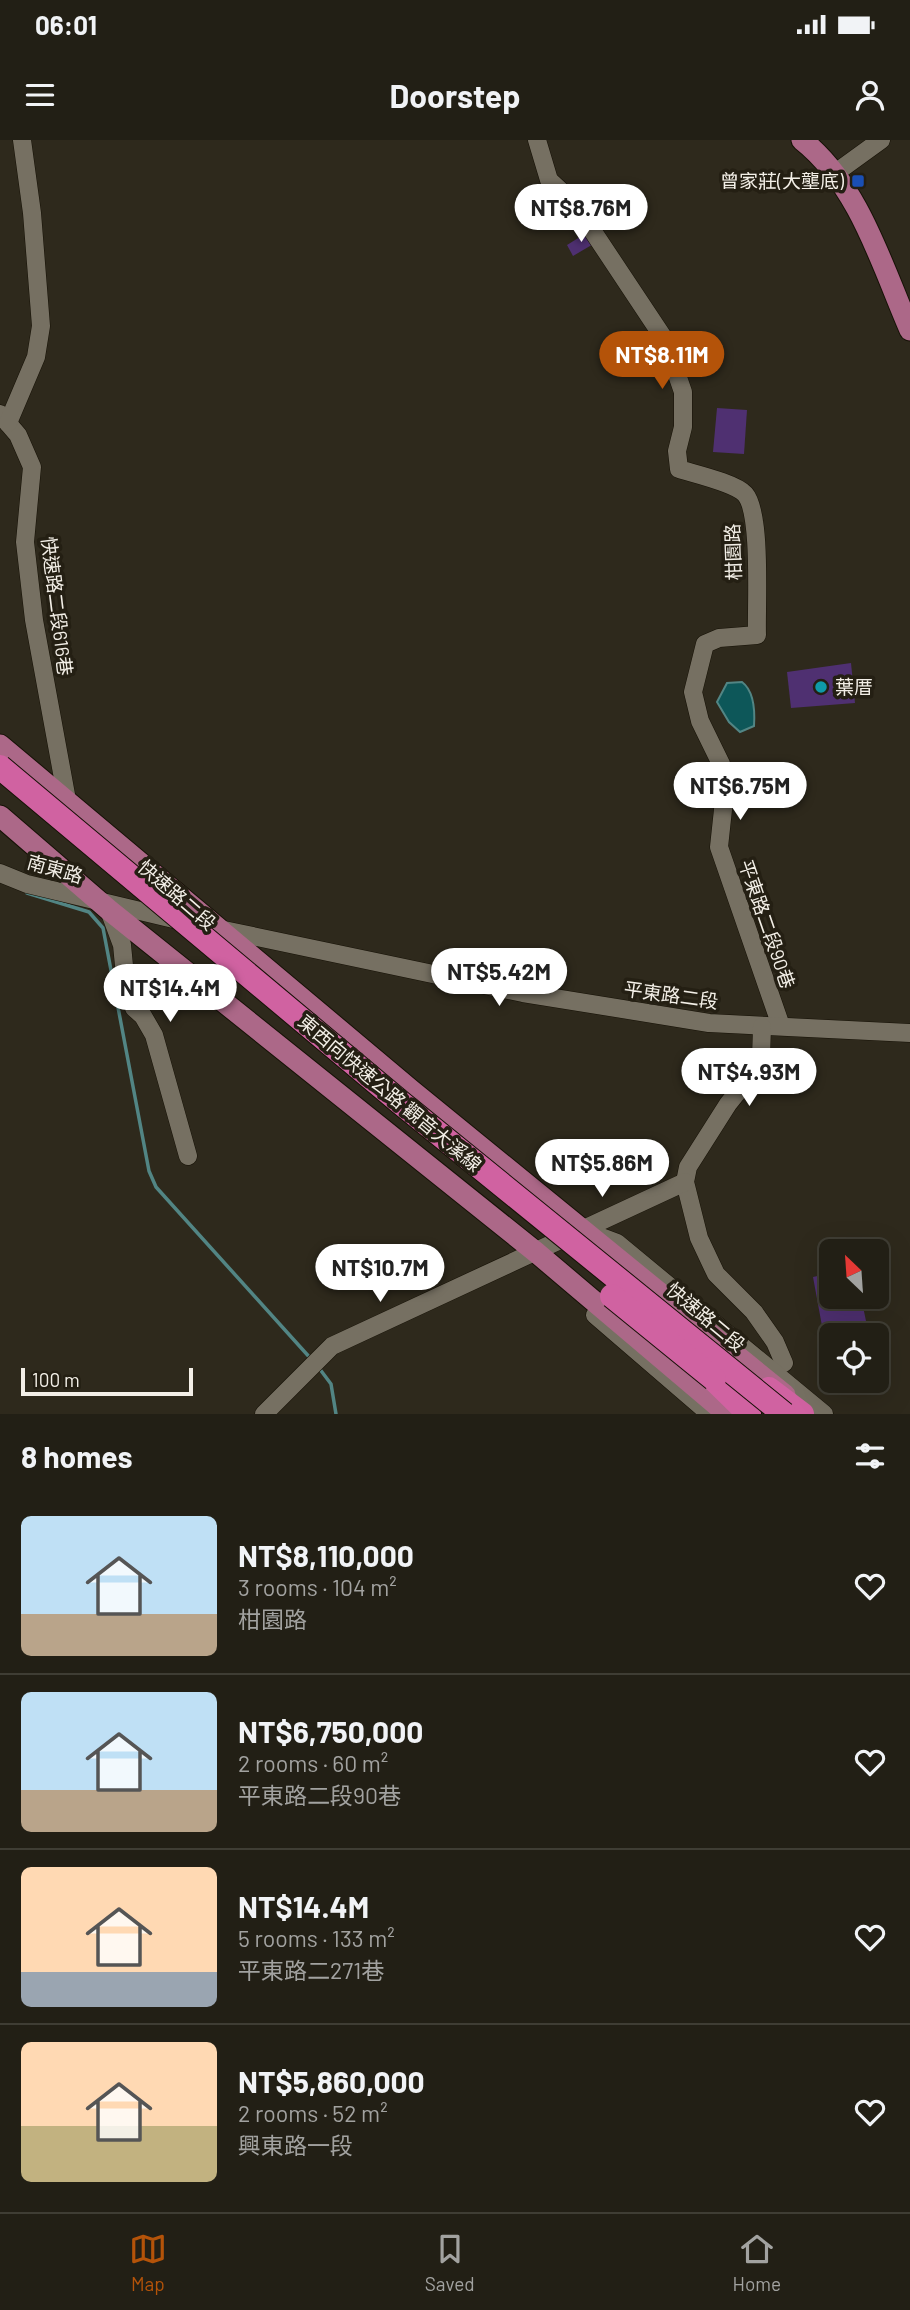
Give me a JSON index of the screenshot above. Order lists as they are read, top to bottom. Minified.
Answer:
{"streets":{"highway":["東西向快速公路 觀音大溪線"],"main road":["快速路二段"],"street":["柑園路","快速路二段616巷","南東路","平東路二段90巷","平東路二段"]},"crossings":[["柑園路","平東路二段90巷"],["快速路二段616巷","快速路二段"],["南東路","平東路二段"],["快速路二段","平東路二段"],["平東路二段90巷","平東路二段"]],"places":{"transit":["曾家莊(大壟底)"],"other":["葉厝"]},"scale_bar":"100 m","north":"top left","page":{"status":"06:01","header":"Doorstep","price":["NT$8.76M","NT$8.11M","NT$6.75M","NT$5.42M","NT$14.4M","NT$4.93M","NT$5.86M","NT$10.7M"],"scale":"100 m","heading":"8 homes","list":[{"name":"NT$8,110,000","note":"3 rooms · 104 m² · 柑園路"},{"name":"NT$6,750,000","note":"2 rooms · 60 m² · 平東路二段90巷"},{"name":"NT$14.4M","note":"5 rooms · 133 m² · 平東路二271巷"},{"name":"NT$5,860,000","note":"2 rooms · 52 m² · 興東路一段"}],"tabs":["Map","Saved","Home"]}}
